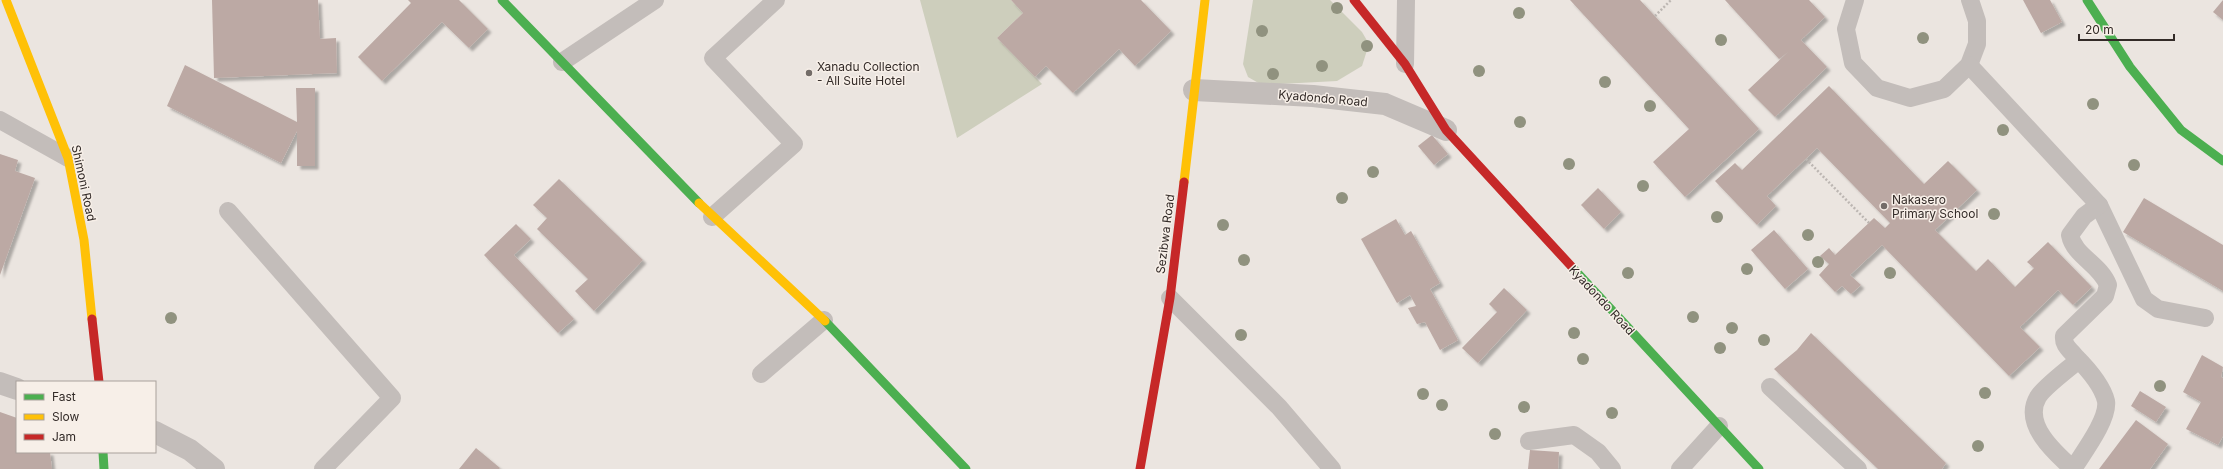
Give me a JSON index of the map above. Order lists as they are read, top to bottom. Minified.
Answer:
{"streets":{"street":["Kyadondo Road","Shimoni Road","Sezibwa Road"]},"crossings":[["Kyadondo Road","Sezibwa Road"]],"places":["Xanadu Collection - All Suite Hotel","Nakasero Primary School"],"legend":["Fast","Slow","Jam"],"scale_bar":"20 m"}
